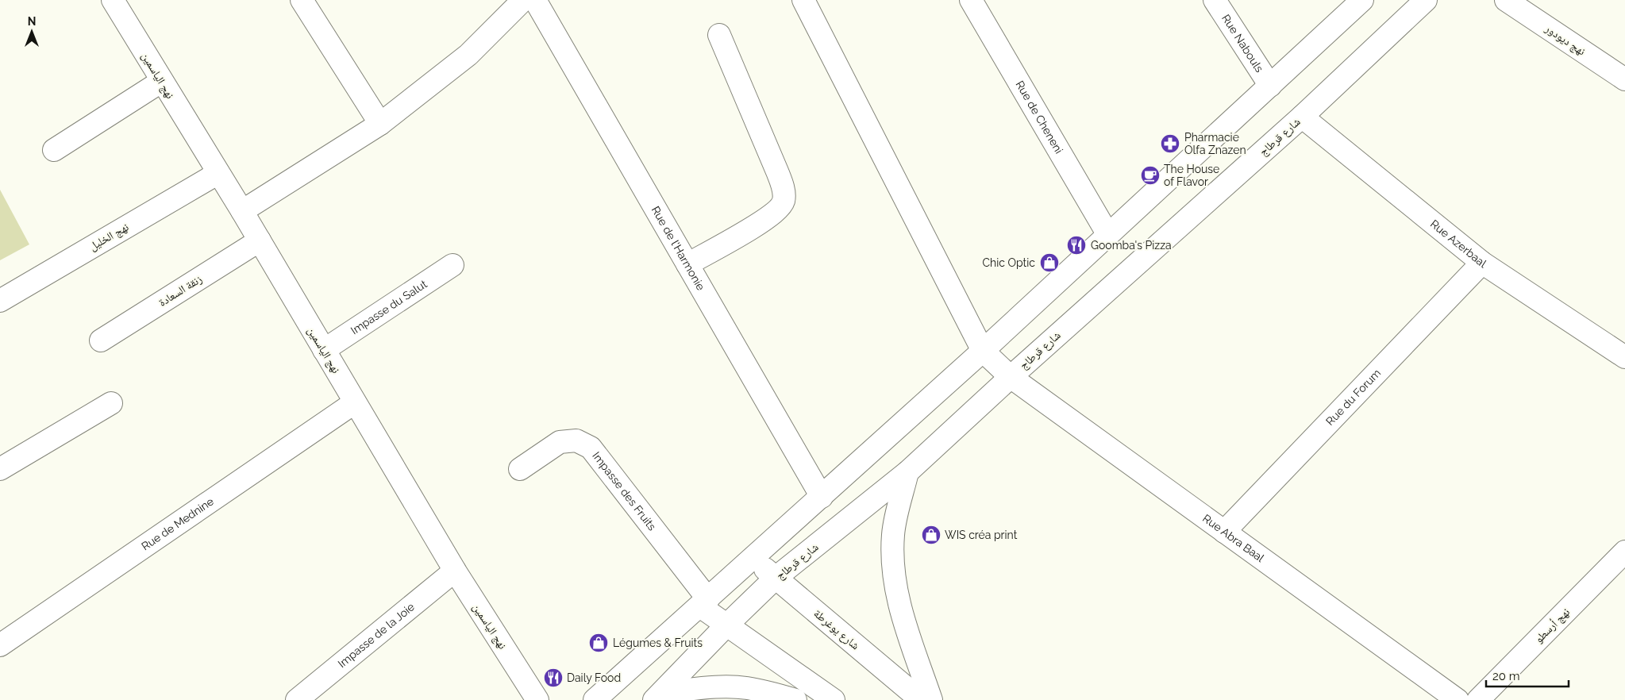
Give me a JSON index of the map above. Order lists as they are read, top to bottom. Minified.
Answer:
{"streets":{"street":["نهج ديودور","Rue Nabouls","نهج الياسمين","Rue de Cheneni","شارع قرطاج","نهج الخليل","Rue Azerbaal","Rue de l'Harmonie","زنقة السعادة","Impasse du Salut","Rue du Forum","Impasse des Fruits","Rue de Mednine","Rue Abra Baal","نهج أرسطو","شارع يوغرطة","Impasse de la Joie"]},"crossings":[["نهج الياسمين","نهج الخليل"],["نهج الياسمين","زنقة السعادة"],["نهج الياسمين","Impasse du Salut"],["نهج الياسمين","Rue de Mednine"],["نهج الياسمين","Impasse de la Joie"],["شارع قرطاج","Rue Azerbaal"],["شارع قرطاج","Rue Abra Baal"],["شارع قرطاج","شارع يوغرطة"],["Rue Azerbaal","Rue du Forum"],["Rue du Forum","Rue Abra Baal"]],"places":{"pharmacy":["Pharmacie Olfa Znazen"],"cafe":["The House of Flavor"],"restaurant":["Goomba's Pizza","Daily Food"],"shop":["Chic Optic","WIS créa print","Légumes & Fruits"]},"scale_bar":"20 m","north":"top"}
